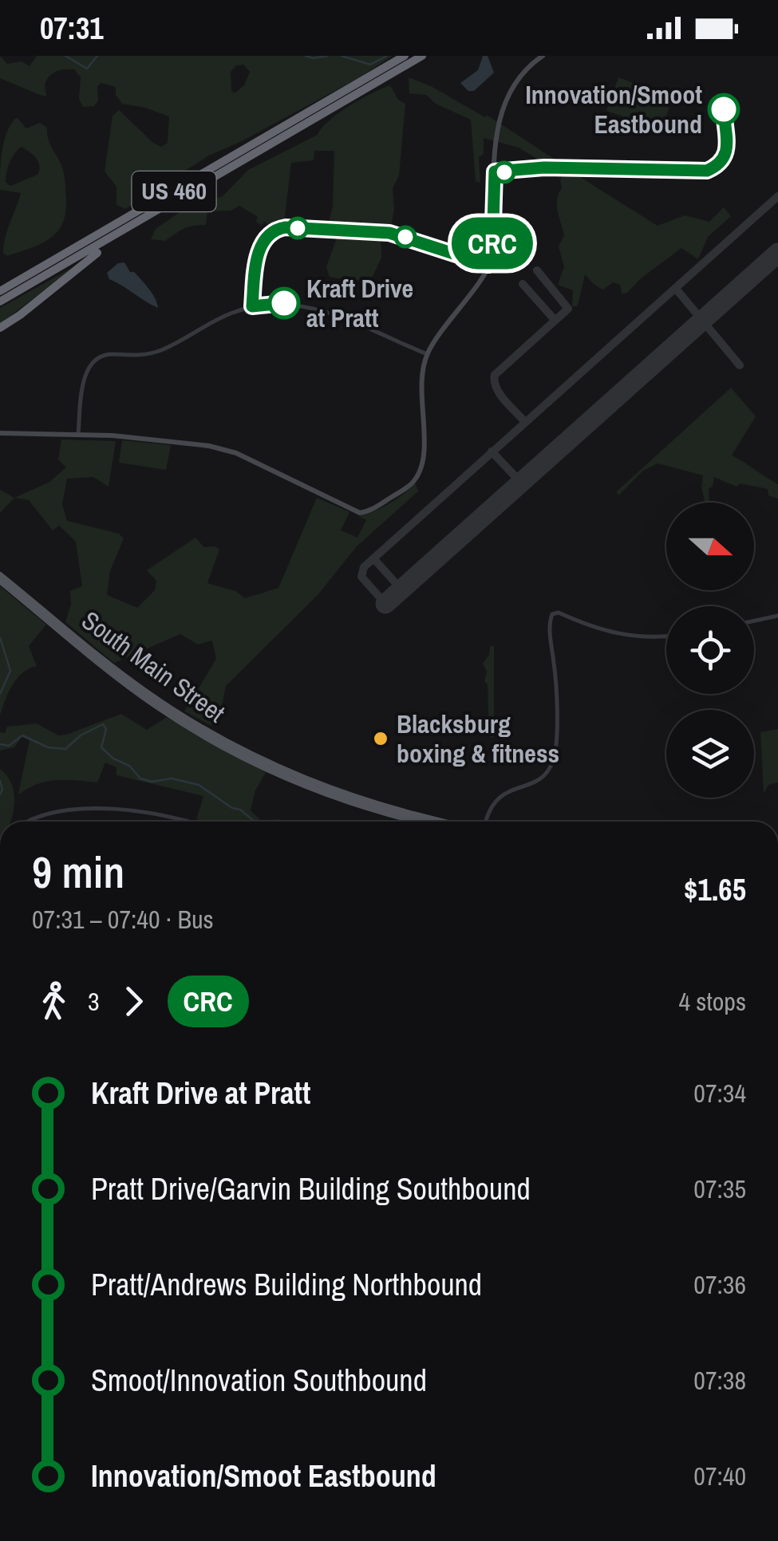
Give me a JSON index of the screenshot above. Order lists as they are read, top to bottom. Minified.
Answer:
{"streets":{"highway":["US 460"],"main road":["South Main Street"]},"places":["Innovation/Smoot Eastbound","Kraft Drive at Pratt","Blacksburg boxing & fitness"],"lines":["bus line CRC"],"north":"right","page":{"status":"07:31","on_map":"CRC","heading":["9 min","07:31 – 07:40 · Bus","$1.65"],"legs":["3","CRC","4 stops"],"list":[{"name":"Kraft Drive at Pratt","value":"07:34"},{"name":"Pratt Drive/Garvin Building Southbound","value":"07:35"},{"name":"Pratt/Andrews Building Northbound","value":"07:36"},{"name":"Smoot/Innovation Southbound","value":"07:38"},{"name":"Innovation/Smoot Eastbound","value":"07:40"}]}}
